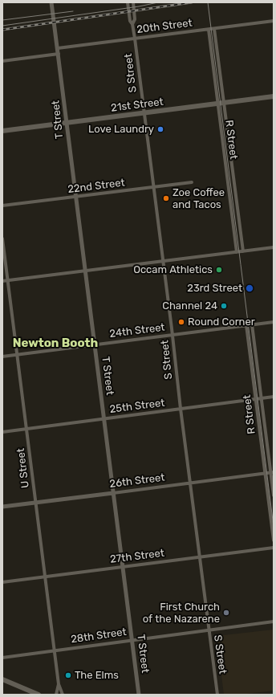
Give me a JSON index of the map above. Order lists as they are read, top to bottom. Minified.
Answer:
{"streets":{"main road":["21st Street"],"street":["20th Street","S Street","T Street","R Street","22nd Street","24th Street","25th Street","U Street","26th Street","27th Street","28th Street"]},"crossings":[["20th Street","S Street"],["20th Street","T Street"],["20th Street","R Street"],["S Street","21st Street"],["S Street","22nd Street"],["S Street","24th Street"],["S Street","25th Street"],["S Street","26th Street"],["S Street","27th Street"],["S Street","28th Street"],["21st Street","T Street"],["21st Street","R Street"],["T Street","22nd Street"],["T Street","24th Street"],["T Street","25th Street"],["T Street","26th Street"],["T Street","27th Street"],["T Street","28th Street"],["R Street","24th Street"],["R Street","25th Street"],["R Street","26th Street"],["24th Street","U Street"],["25th Street","U Street"],["U Street","26th Street"],["U Street","27th Street"],["U Street","28th Street"]],"districts":["Newton Booth"],"places":["Love Laundry","Zoe Coffee and Tacos","Occam Athletics","23rd Street","Channel 24","Round Corner","First Church of the Nazarene","The Elms"]}
